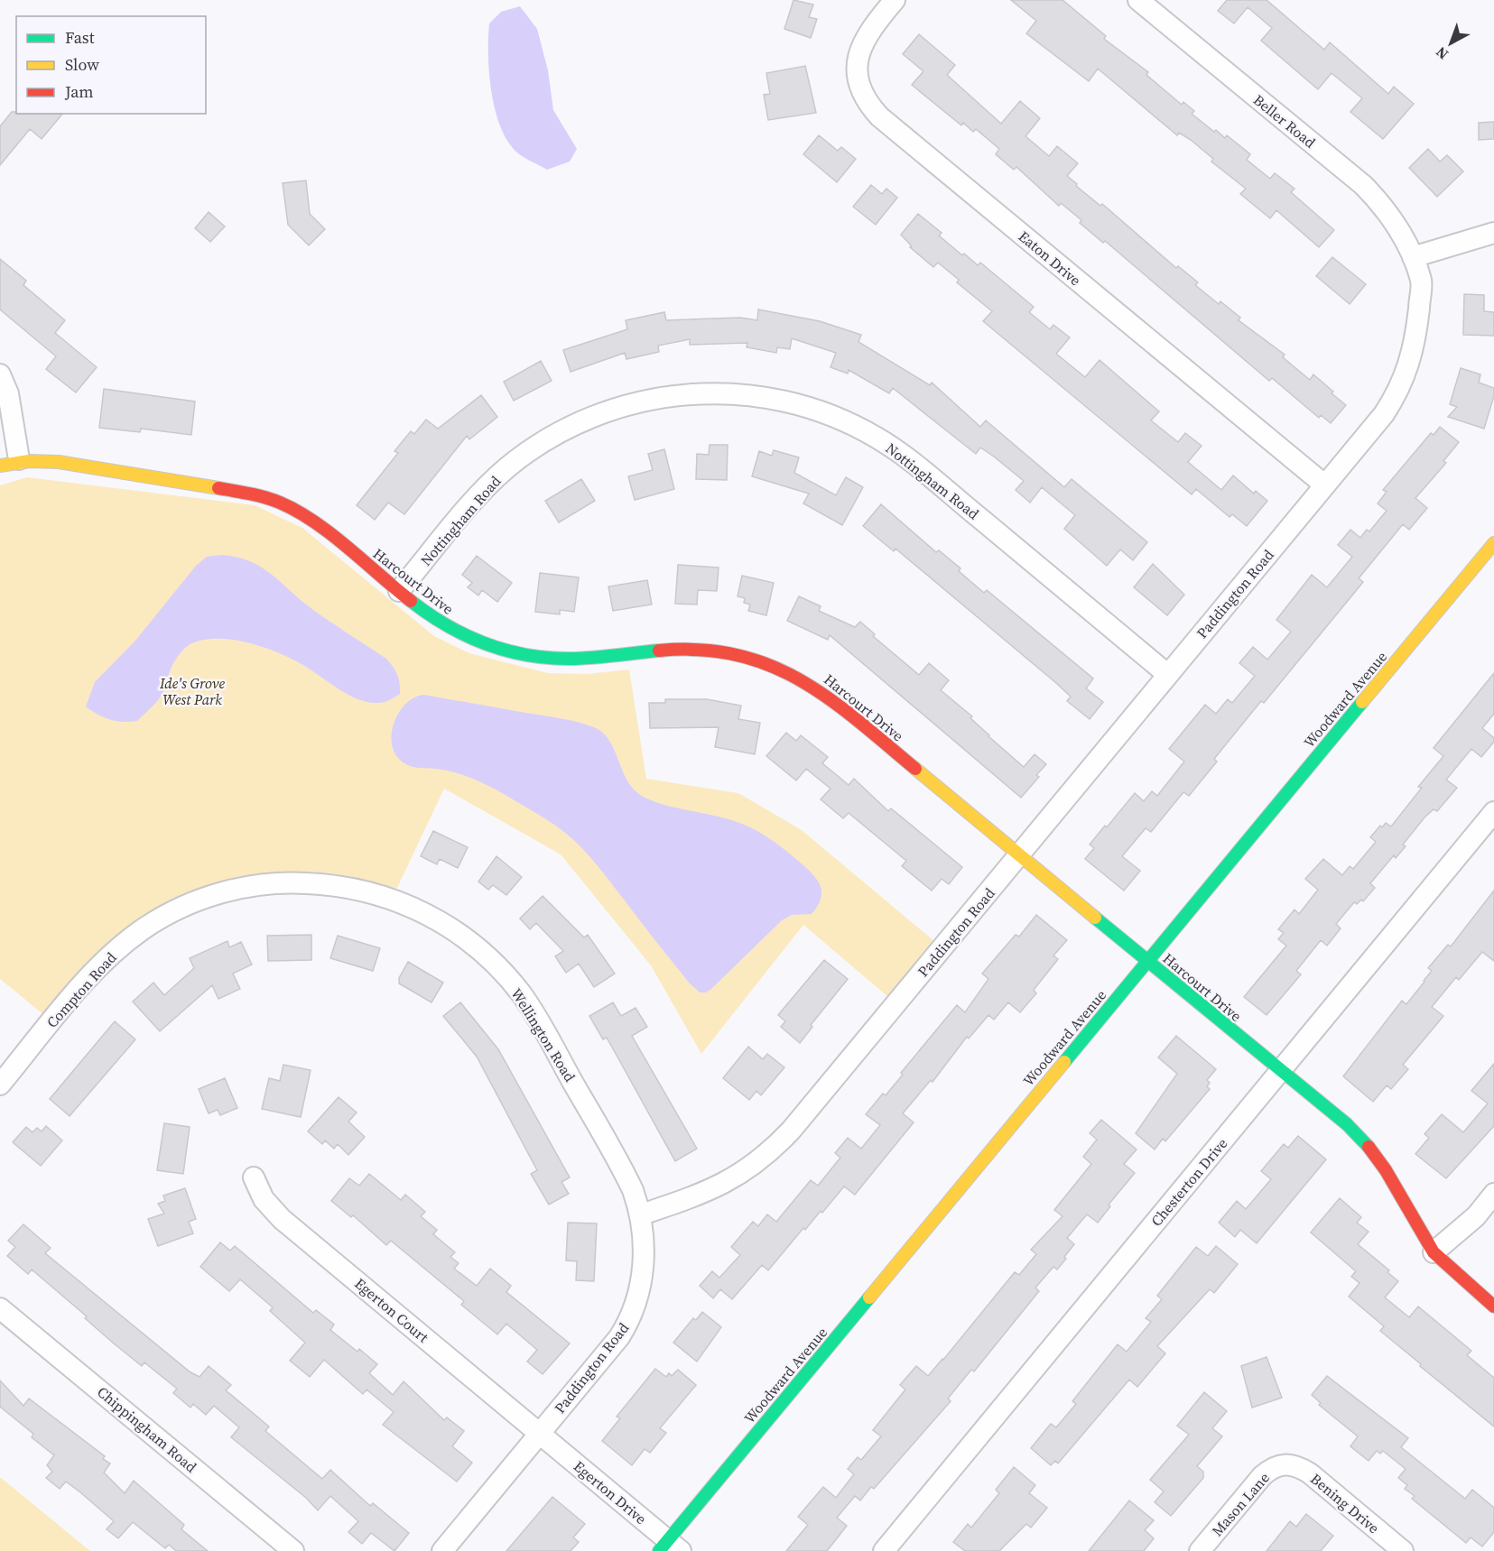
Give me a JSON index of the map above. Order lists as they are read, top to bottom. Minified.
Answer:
{"streets":{"street":["Beller Road","Eaton Drive","Nottingham Road","Harcourt Drive","Paddington Road","Woodward Avenue","Compton Road","Wellington Road","Chesterton Drive","Egerton Court","Chippingham Road","Egerton Drive","Bening Drive","Mason Lane"]},"crossings":[["Beller Road","Paddington Road"],["Eaton Drive","Paddington Road"],["Nottingham Road","Harcourt Drive"],["Nottingham Road","Paddington Road"],["Harcourt Drive","Paddington Road"],["Harcourt Drive","Woodward Avenue"],["Harcourt Drive","Chesterton Drive"],["Paddington Road","Wellington Road"],["Paddington Road","Egerton Court"],["Paddington Road","Egerton Drive"],["Woodward Avenue","Egerton Drive"],["Compton Road","Wellington Road"],["Egerton Court","Egerton Drive"],["Bening Drive","Mason Lane"]],"parks":["Ide's Grove West Park"],"legend":["Fast","Slow","Jam"],"north":"bottom left"}
